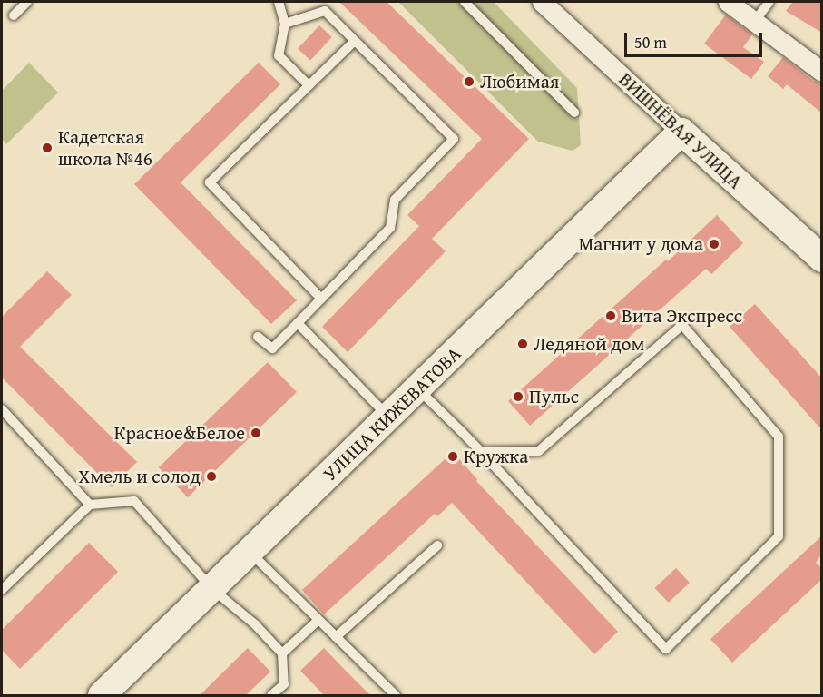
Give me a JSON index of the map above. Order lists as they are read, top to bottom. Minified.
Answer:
{"streets":{"main road":["ВИШНЁВАЯ УЛИЦА","УЛИЦА КИЖЕВАТОВА"]},"crossings":[["ВИШНЁВАЯ УЛИЦА","УЛИЦА КИЖЕВАТОВА"]],"places":["Любимая","Кадетская школа №46","Магнит у дома","Вита Экспресс","Ледяной дом","Пульс","Красное&Белое","Кружка","Хмель и солод"],"scale_bar":"50 m"}
